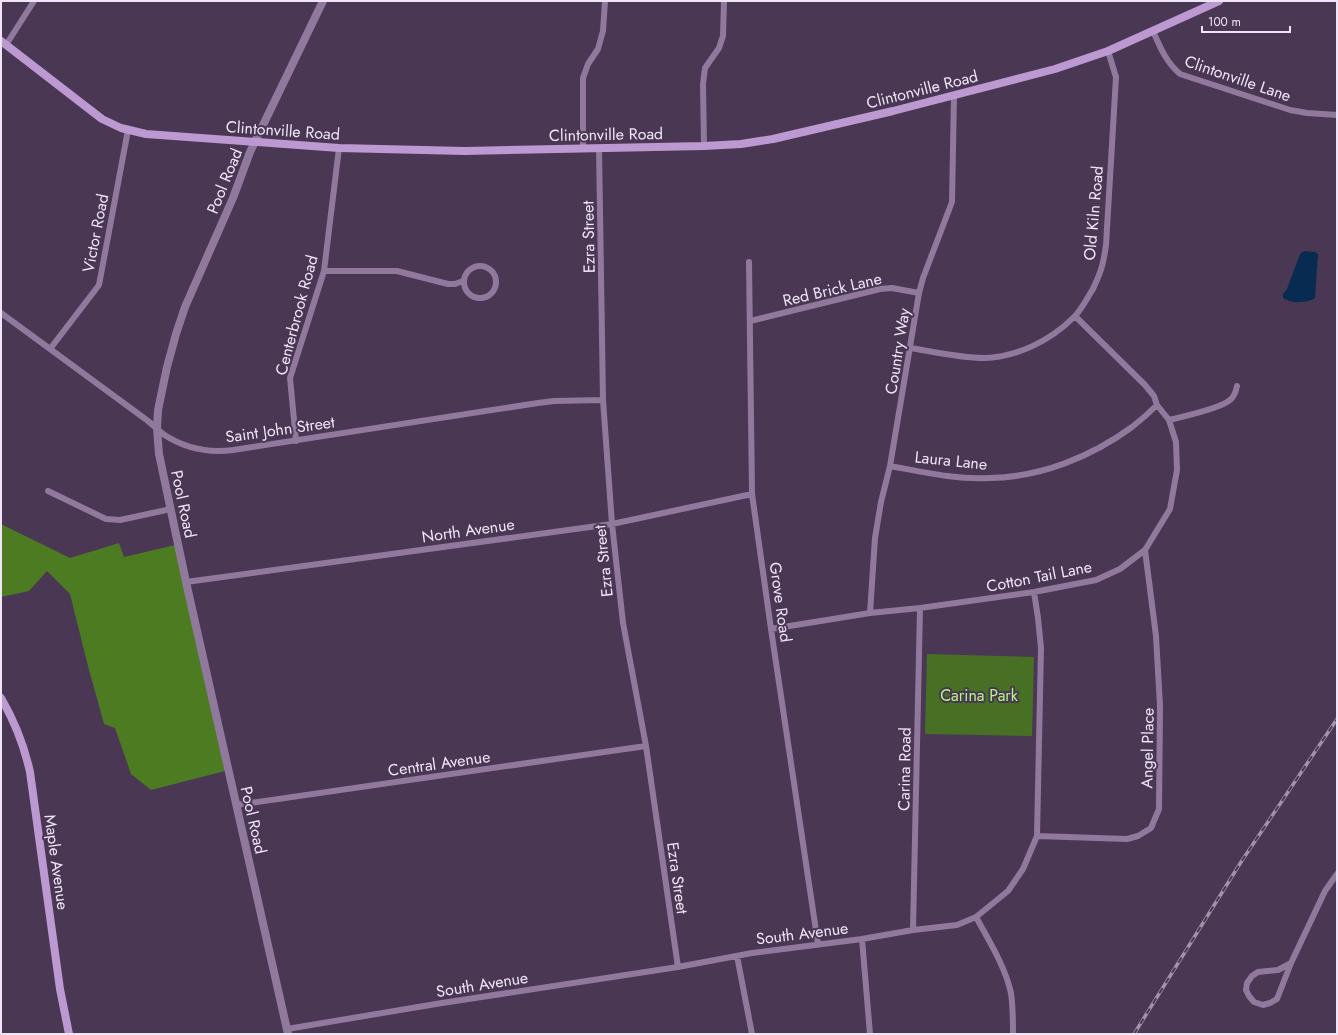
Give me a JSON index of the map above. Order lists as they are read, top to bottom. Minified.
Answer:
{"streets":{"main road":["Clintonville Road","Maple Avenue"],"street":["Clintonville Lane","Pool Road","Old Kiln Road","Victor Road","Ezra Street","Red Brick Lane","Centerbrook Road","Country Way","Saint John Street","Laura Lane","North Avenue","Cotton Tail Lane","Grove Road","Angel Place","Central Avenue","Carina Road","South Avenue"]},"crossings":[["Clintonville Lane","Clintonville Road"],["Clintonville Road","Pool Road"],["Clintonville Road","Old Kiln Road"],["Clintonville Road","Victor Road"],["Clintonville Road","Ezra Street"],["Clintonville Road","Centerbrook Road"],["Clintonville Road","Country Way"],["Pool Road","Saint John Street"],["Pool Road","North Avenue"],["Pool Road","Central Avenue"],["Pool Road","South Avenue"],["Old Kiln Road","Country Way"],["Old Kiln Road","Cotton Tail Lane"],["Victor Road","Saint John Street"],["Ezra Street","Saint John Street"],["Ezra Street","North Avenue"],["Ezra Street","Central Avenue"],["Ezra Street","South Avenue"],["Red Brick Lane","Country Way"],["Red Brick Lane","Grove Road"],["Centerbrook Road","Saint John Street"],["Country Way","Laura Lane"],["Country Way","Cotton Tail Lane"],["Laura Lane","Cotton Tail Lane"],["North Avenue","Grove Road"],["Cotton Tail Lane","Grove Road"],["Cotton Tail Lane","Angel Place"],["Cotton Tail Lane","Carina Road"],["Cotton Tail Lane","South Avenue"],["Grove Road","South Avenue"],["Angel Place","South Avenue"],["Carina Road","South Avenue"]],"parks":["Carina Park"],"scale_bar":"100 m"}
